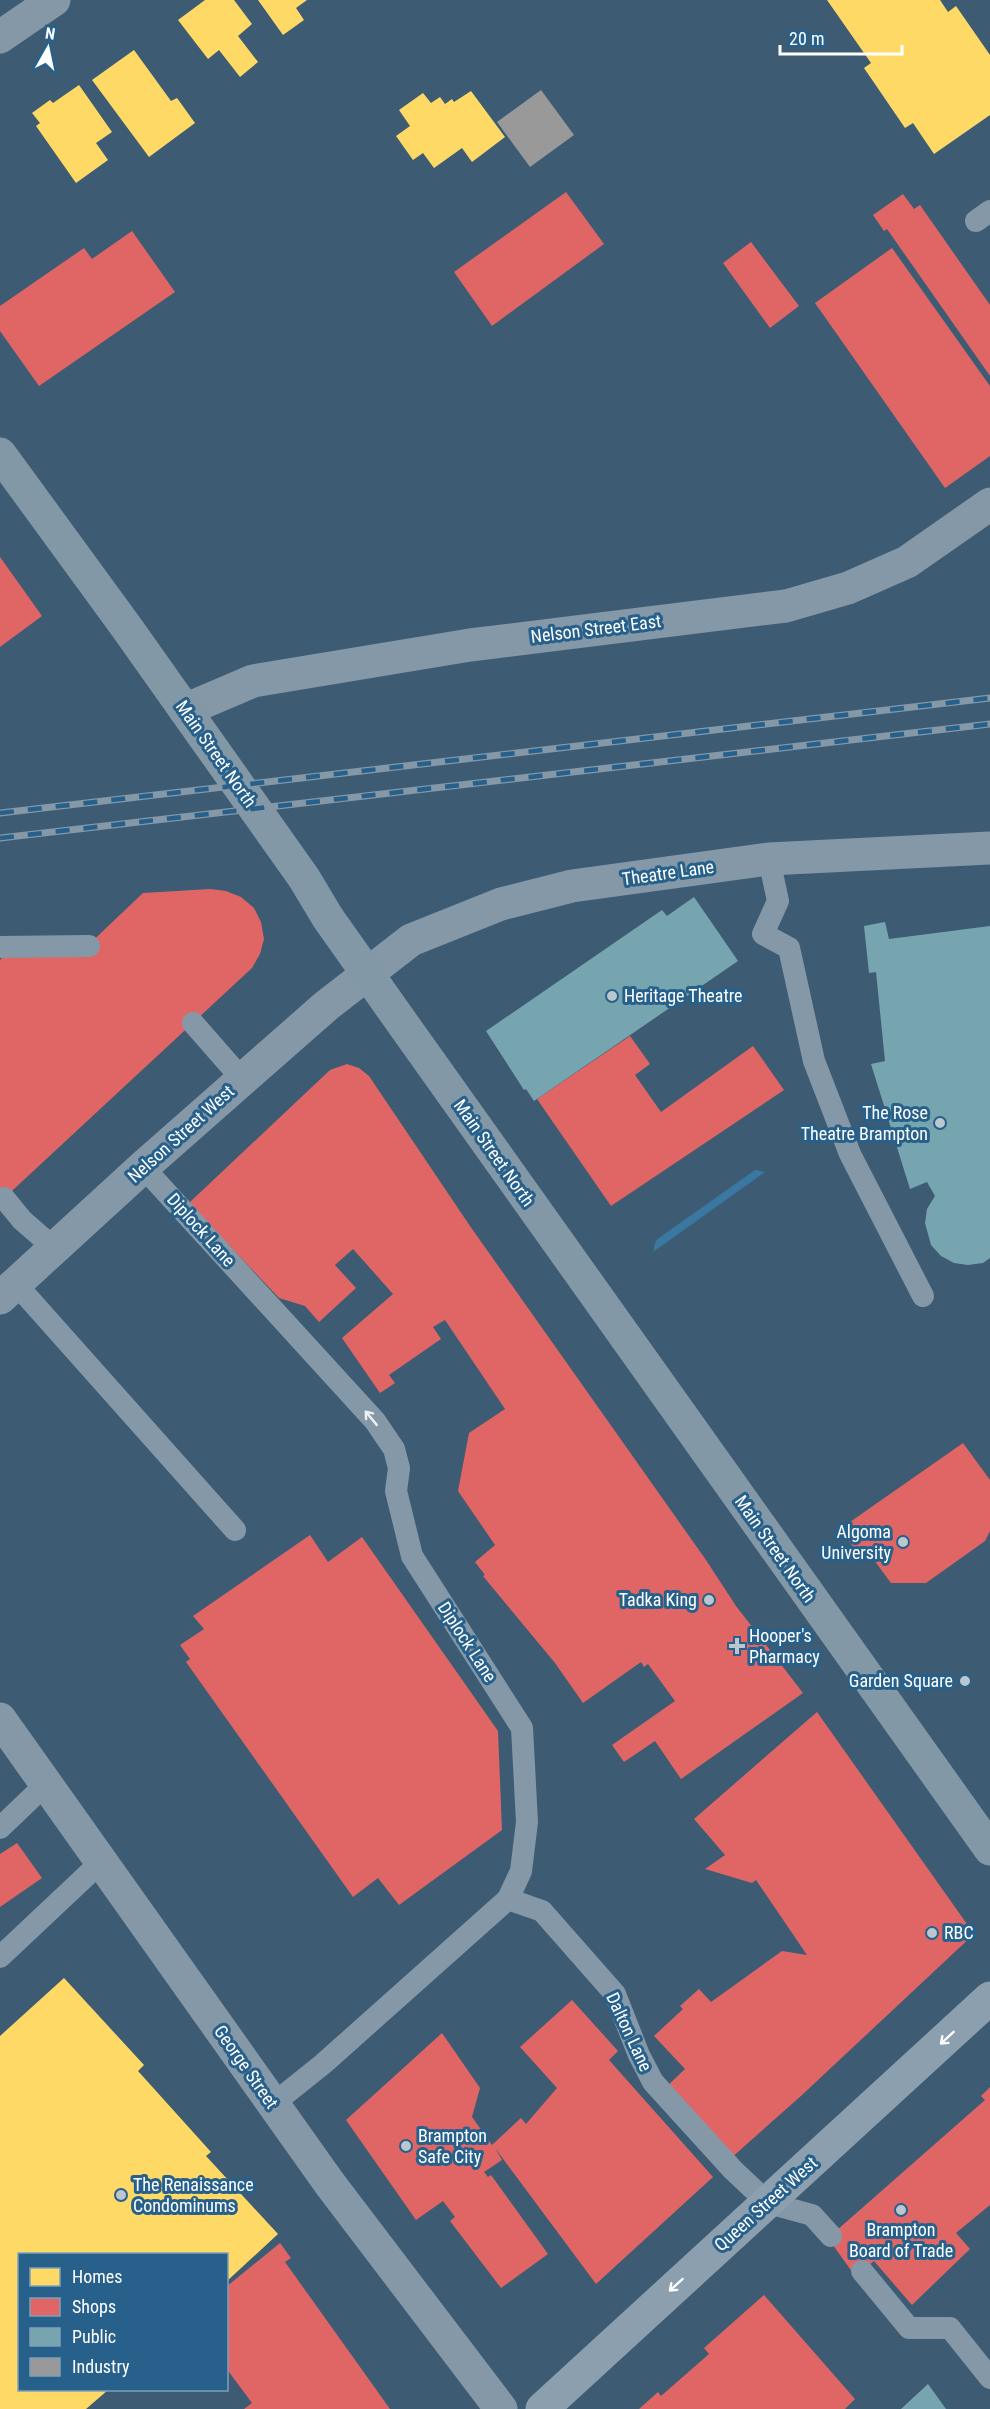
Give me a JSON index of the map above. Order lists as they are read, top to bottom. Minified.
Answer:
{"streets":{"main road":["Main Street North","Queen Street West"],"street":["Nelson Street East","Theatre Lane","Nelson Street West","George Street"],"lane":["Diplock Lane","Dalton Lane"]},"crossings":[["Nelson Street East","Main Street North"],["Main Street North","Theatre Lane"],["Main Street North","Nelson Street West"],["Theatre Lane","Nelson Street West"],["Nelson Street West","Diplock Lane"],["Diplock Lane","Dalton Lane"],["Diplock Lane","George Street"],["Dalton Lane","Queen Street West"]],"one_way":["Queen Street West"],"places":{"other":["Heritage Theatre","The Rose Theatre Brampton","Algoma University","Tadka King","Garden Square","RBC","Brampton Safe City","The Renaissance Condominums","Brampton Board of Trade"],"health":["Hooper's Pharmacy"]},"legend":["Homes","Shops","Public","Industry"],"scale_bar":"20 m","north":"top"}
